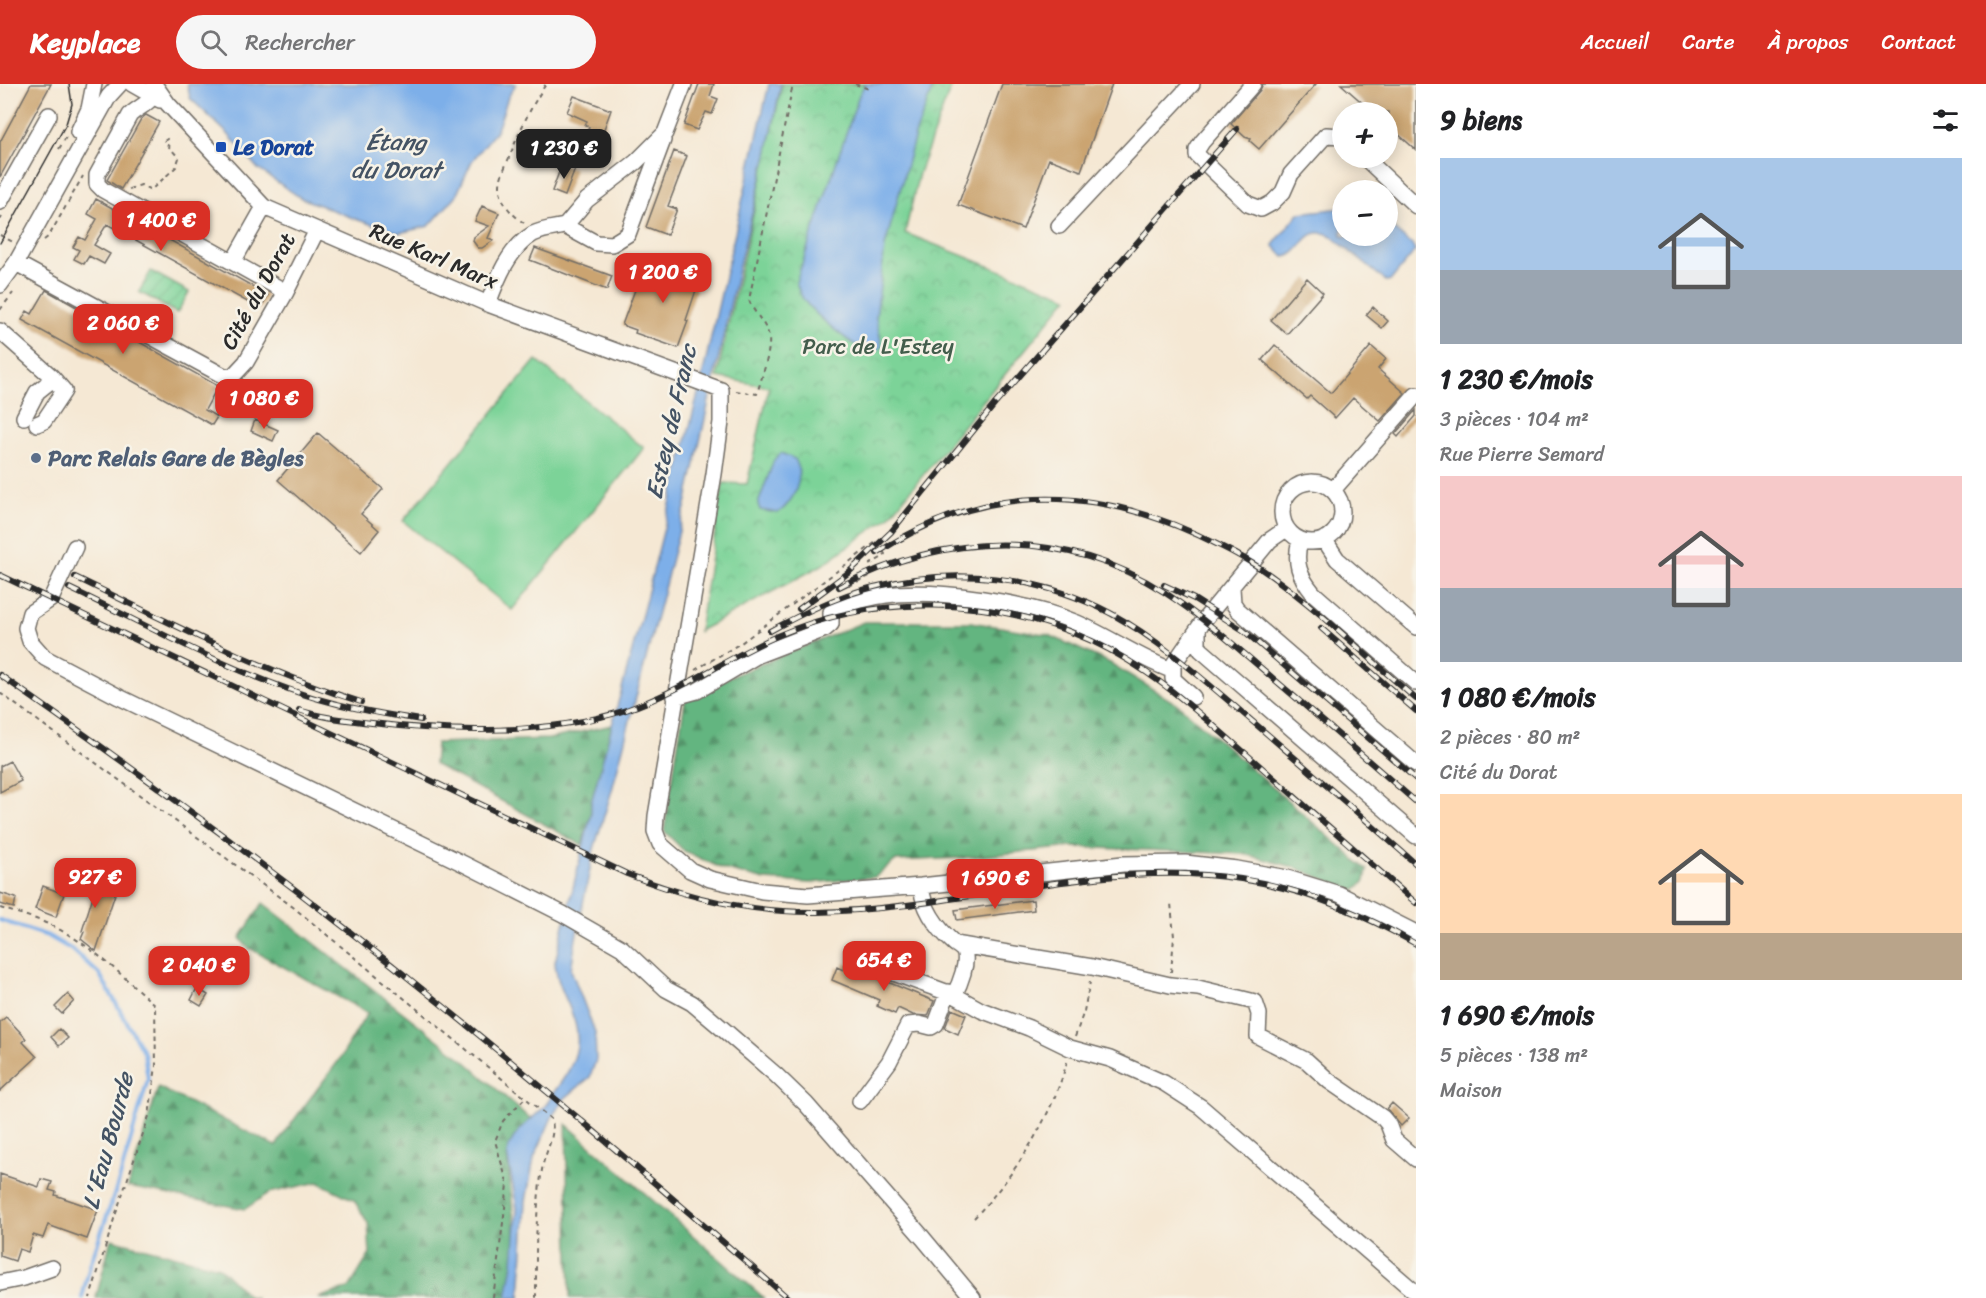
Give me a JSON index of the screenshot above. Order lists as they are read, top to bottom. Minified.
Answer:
{"streets":{"street":["Rue Karl Marx","Cité du Dorat"]},"crossings":[["Rue Karl Marx","Cité du Dorat"]],"water":["Étang du Dorat","Estey de Franc","L'Eau Bourde"],"parks":["Parc de L'Estey"],"places":{"transit":["Le Dorat"],"other":["Parc Relais Gare de Bègles"]},"page":{"header":"Keyplace","search":"Rechercher","nav":["Accueil","Carte","À propos","Contact"],"heading":"9 biens","map_buttons":["+","−"],"price":["1 230 €","1 400 €","1 200 €","2 060 €","1 080 €","927 €","1 690 €","654 €","2 040 €"],"list":[{"name":"1 230 €/mois","note":"3 pièces · 104 m² · Rue Pierre Semard"},{"name":"1 080 €/mois","note":"2 pièces · 80 m² · Cité du Dorat"},{"name":"1 690 €/mois","note":"5 pièces · 138 m² · Maison"}]}}
